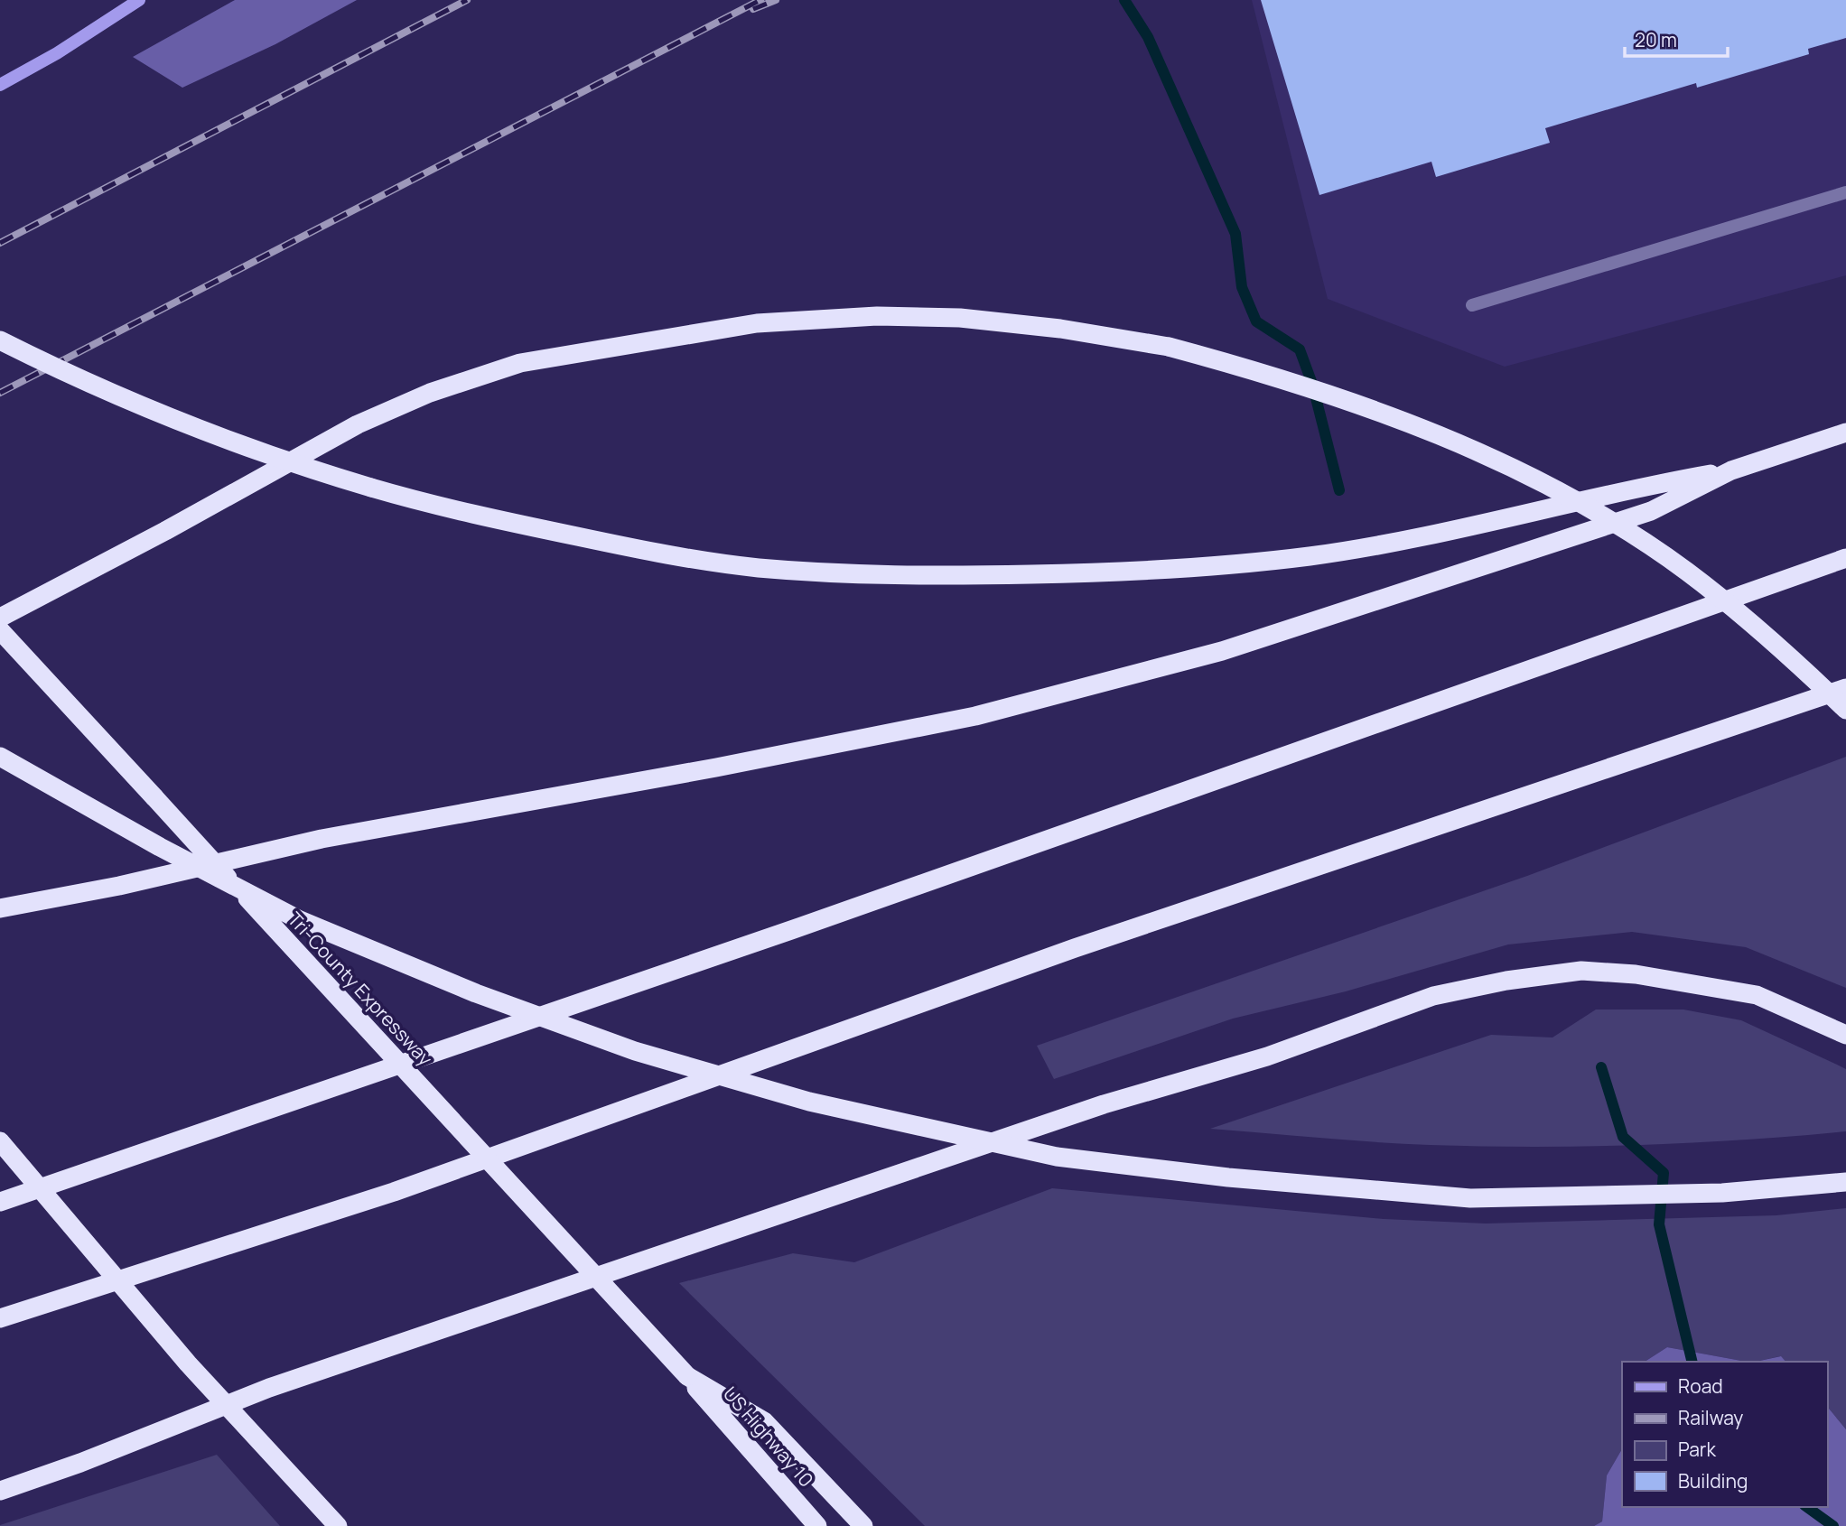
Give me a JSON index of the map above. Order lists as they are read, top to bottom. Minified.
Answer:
{"streets":{"highway":["Tri-County Expressway","US Highway 10"]},"crossings":[["Tri-County Expressway","US Highway 10"]],"legend":["Road","Railway","Park","Building"],"scale_bar":"20 m"}
